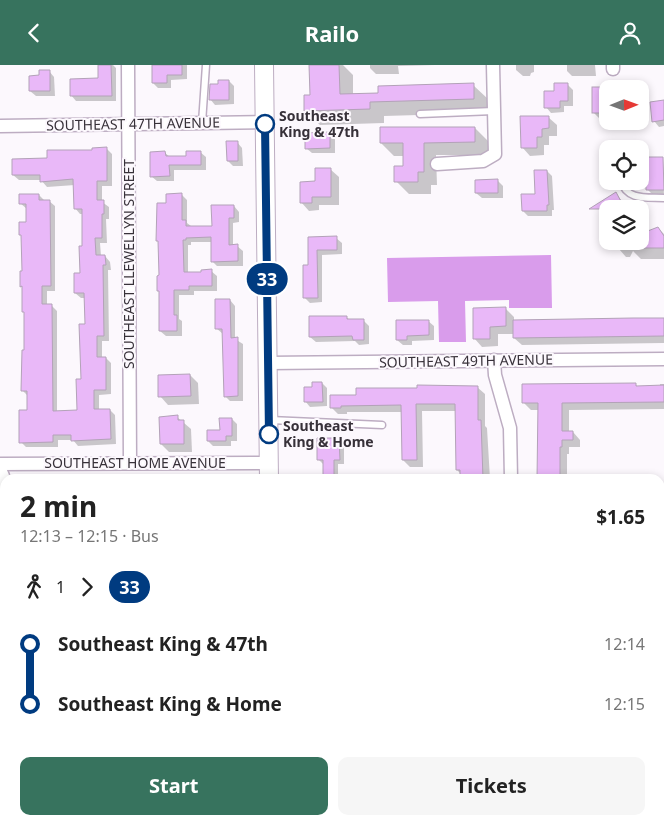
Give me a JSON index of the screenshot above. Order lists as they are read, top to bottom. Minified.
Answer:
{"streets":{"street":["SOUTHEAST 47TH AVENUE","SOUTHEAST LLEWELLYN STREET","SOUTHEAST 49TH AVENUE","SOUTHEAST HOME AVENUE"]},"crossings":[["SOUTHEAST 47TH AVENUE","SOUTHEAST LLEWELLYN STREET"],["SOUTHEAST LLEWELLYN STREET","SOUTHEAST HOME AVENUE"]],"places":["Southeast King & 47th","Southeast King & Home"],"lines":["bus line 33"],"north":"right","page":{"header":"Railo","on_map":"33","heading":["2 min","12:13 – 12:15 · Bus","$1.65"],"legs":["1","33"],"list":[{"name":"Southeast King & 47th","value":"12:14"},{"name":"Southeast King & Home","value":"12:15"}],"buttons":["Start","Tickets"]}}
